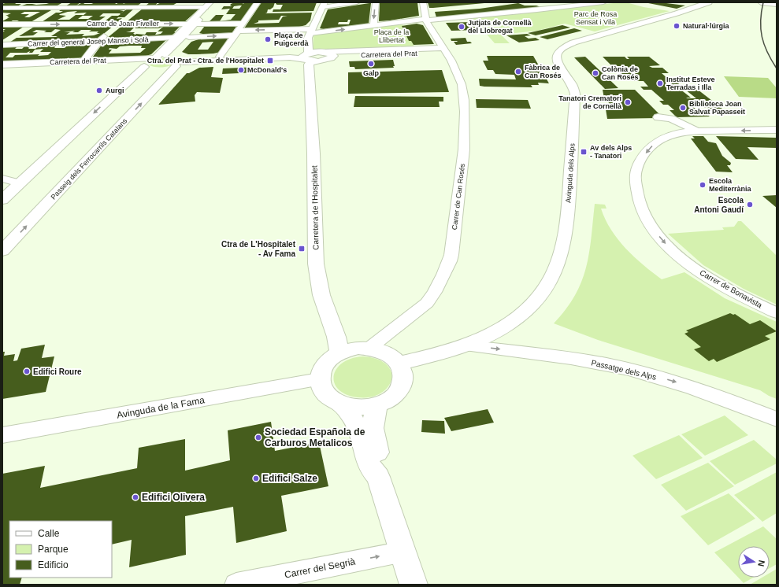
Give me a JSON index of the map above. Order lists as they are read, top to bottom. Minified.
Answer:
{"streets":{"street":["Carrer de Joan Fiveller","Carrer del general Josep Manso i Solà","Carretera del Prat","Passeig dels Ferrocarrils Catalans","Avinguda dels Alps","Carrer de Can Rosés","Carretera de l'Hospitalet","Carrer de Bonavista","Passatge dels Alps","Avinguda de la Fama","Carrer del Segrià"]},"crossings":[["Carrer de Joan Fiveller","Passeig dels Ferrocarrils Catalans"],["Carrer del general Josep Manso i Solà","Passeig dels Ferrocarrils Catalans"],["Carretera del Prat","Passeig dels Ferrocarrils Catalans"],["Carretera del Prat","Carrer de Can Rosés"],["Avinguda dels Alps","Carrer de Can Rosés"],["Avinguda dels Alps","Carretera de l'Hospitalet"],["Avinguda dels Alps","Passatge dels Alps"],["Avinguda dels Alps","Avinguda de la Fama"],["Carrer de Can Rosés","Carretera de l'Hospitalet"],["Carrer de Can Rosés","Avinguda de la Fama"],["Carretera de l'Hospitalet","Avinguda de la Fama"]],"one_way":["Passatge dels Alps","Carrer del Segrià"],"parks":["Parc de Rosa Sensat i Vila","Plaça de la Llibertat"],"places":{"other":["Natural·lúrgia","Jutjats de Cornellà del Llobregat","Plaça de Puigcerdà","Galp","McDonald's","Fàbrica de Can Rosés","Colònia de Can Rosés","Institut Esteve Terradas i Illa","Aurgi","Tanatori Crematori de Cornellà","Biblioteca Joan Salvat Papasseit","Escola Mediterrània","Escola Antoni Gaudí","Edifici Roure","Sociedad Española de Carburos Metalicos","Edifici Salze","Edifici Olivera"],"transit":["Ctra. del Prat - Ctra. de l'Hospitalet","Av dels Alps - Tanatori","Ctra de L'Hospitalet - Av Fama"]},"legend":["Calle","Parque","Edificio"],"north":"right"}
